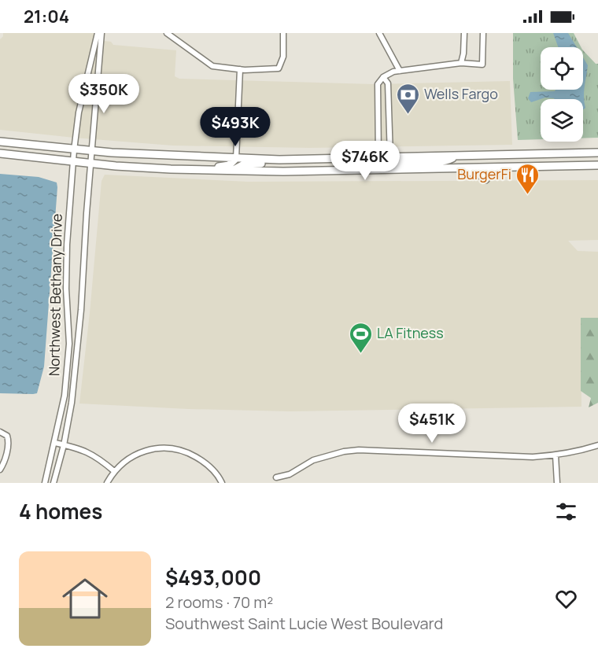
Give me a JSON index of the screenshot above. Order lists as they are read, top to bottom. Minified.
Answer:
{"streets":{"street":["Northwest Bethany Drive"]},"places":{"bank":["Wells Fargo"],"restaurant":["BurgerFi"],"sports":["LA Fitness"]},"page":{"status":"21:04","price":["$350K","$493K","$746K","$451K"],"heading":"4 homes","list":[{"name":"$493,000","note":"2 rooms · 70 m² · Southwest Saint Lucie West Boulevard"}]}}
